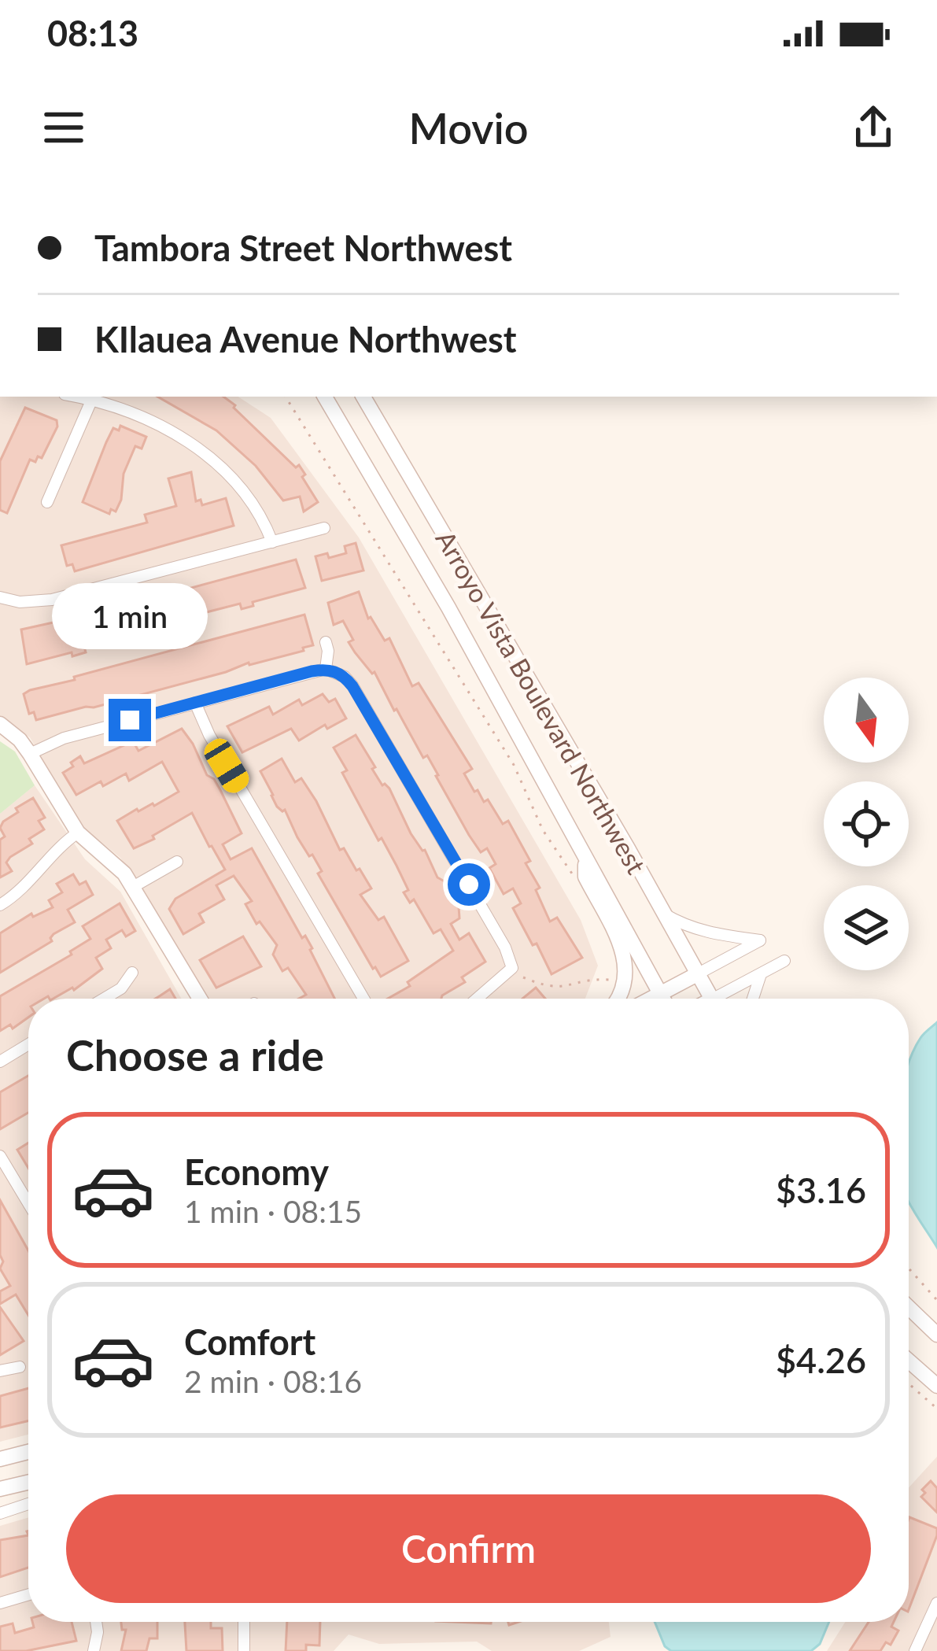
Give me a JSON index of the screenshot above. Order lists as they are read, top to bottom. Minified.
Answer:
{"streets":{"main road":["Arroyo Vista Boulevard Northwest"]},"north":"bottom","page":{"status":"08:13","header":"Movio","banner":["Tambora Street Northwest","KIlauea Avenue Northwest"],"bubble":"1 min","heading":"Choose a ride","list":[{"name":"Economy","note":"1 min · 08:15","value":"$3.16"},{"name":"Comfort","note":"2 min · 08:16","value":"$4.26"}],"buttons":"Confirm"}}
